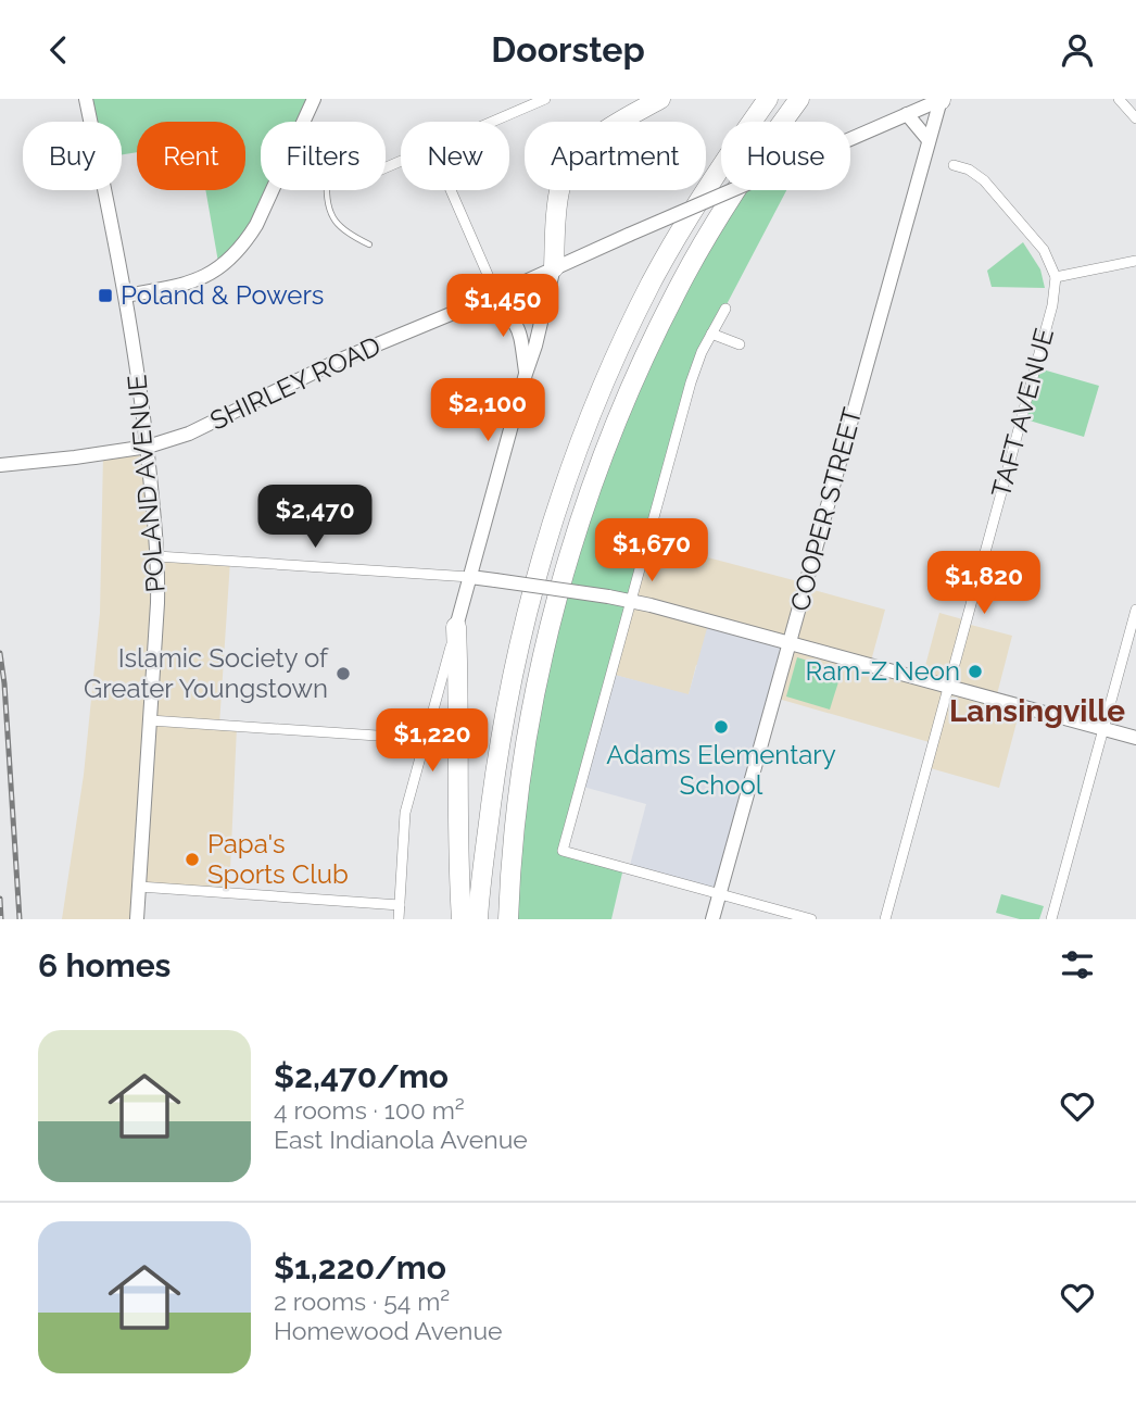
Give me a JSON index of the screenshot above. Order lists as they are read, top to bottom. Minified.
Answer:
{"streets":{"street":["SHIRLEY ROAD","TAFT AVENUE","POLAND AVENUE","COOPER STREET"]},"crossings":[["SHIRLEY ROAD","POLAND AVENUE"],["SHIRLEY ROAD","COOPER STREET"]],"districts":["Lansingville"],"places":{"transit":["Poland & Powers"],"other":["Ram-Z Neon","Islamic Society of Greater Youngstown","Adams Elementary School","Papa's Sports Club"]},"page":{"header":"Doorstep","chip":["Buy","Rent","Filters","New","Apartment","House"],"price":["$1,450","$2,100","$2,470","$1,670","$1,820","$1,220"],"heading":"6 homes","list":[{"name":"$2,470/mo","note":"4 rooms · 100 m² · East Indianola Avenue"},{"name":"$1,220/mo","note":"2 rooms · 54 m² · Homewood Avenue"}]}}
